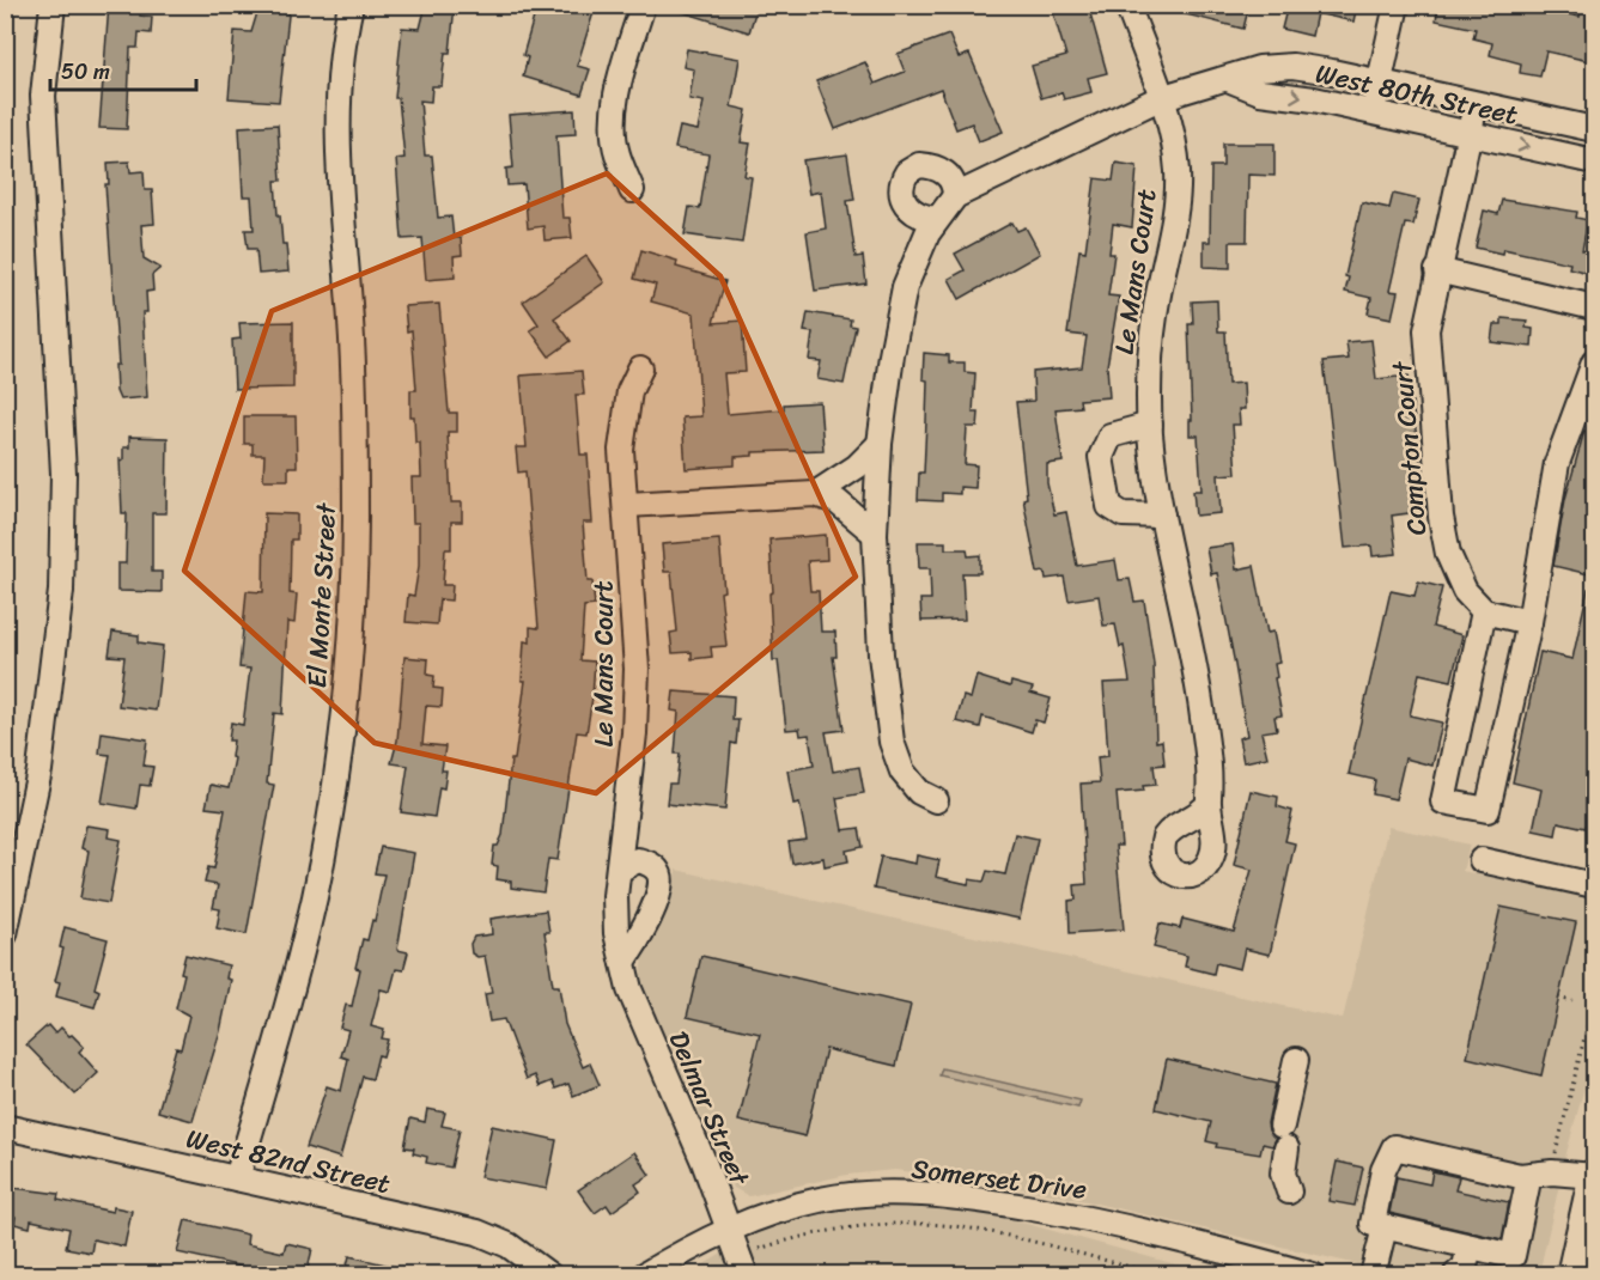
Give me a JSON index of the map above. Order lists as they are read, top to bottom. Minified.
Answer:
{"streets":{"street":["West 80th Street","Le Mans Court","Compton Court","El Monte Street","Delmar Street","West 82nd Street","Somerset Drive"]},"crossings":[["West 80th Street","Le Mans Court"],["West 80th Street","Compton Court"],["Le Mans Court","Delmar Street"],["El Monte Street","West 82nd Street"],["Delmar Street","Somerset Drive"]],"scale_bar":"50 m"}
